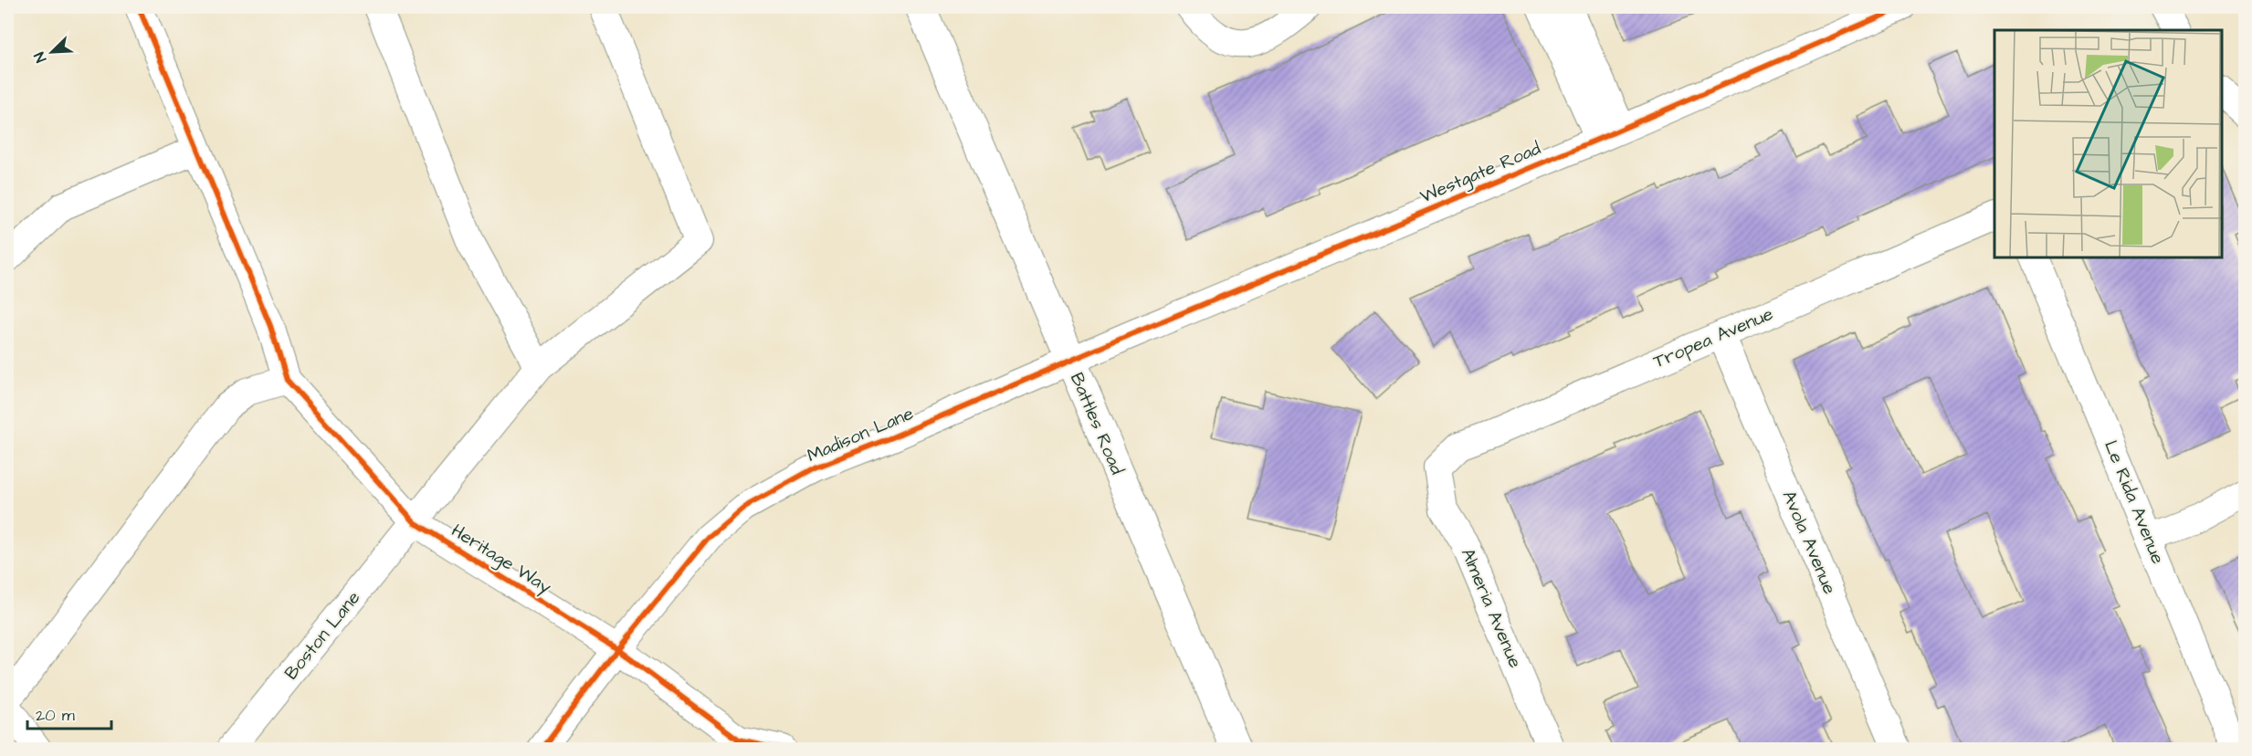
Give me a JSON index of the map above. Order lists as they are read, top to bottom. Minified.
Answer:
{"streets":{"street":["Westgate Road","Tropea Avenue","Battles Road","Madison Lane","Le Rida Avenue","Avola Avenue","Heritage Way","Almeria Avenue","Boston Lane"]},"crossings":[["Westgate Road","Battles Road"],["Westgate Road","Madison Lane"],["Tropea Avenue","Avola Avenue"],["Tropea Avenue","Almeria Avenue"],["Battles Road","Madison Lane"],["Madison Lane","Heritage Way"],["Heritage Way","Boston Lane"]],"scale_bar":"20 m","north":"bottom left"}
